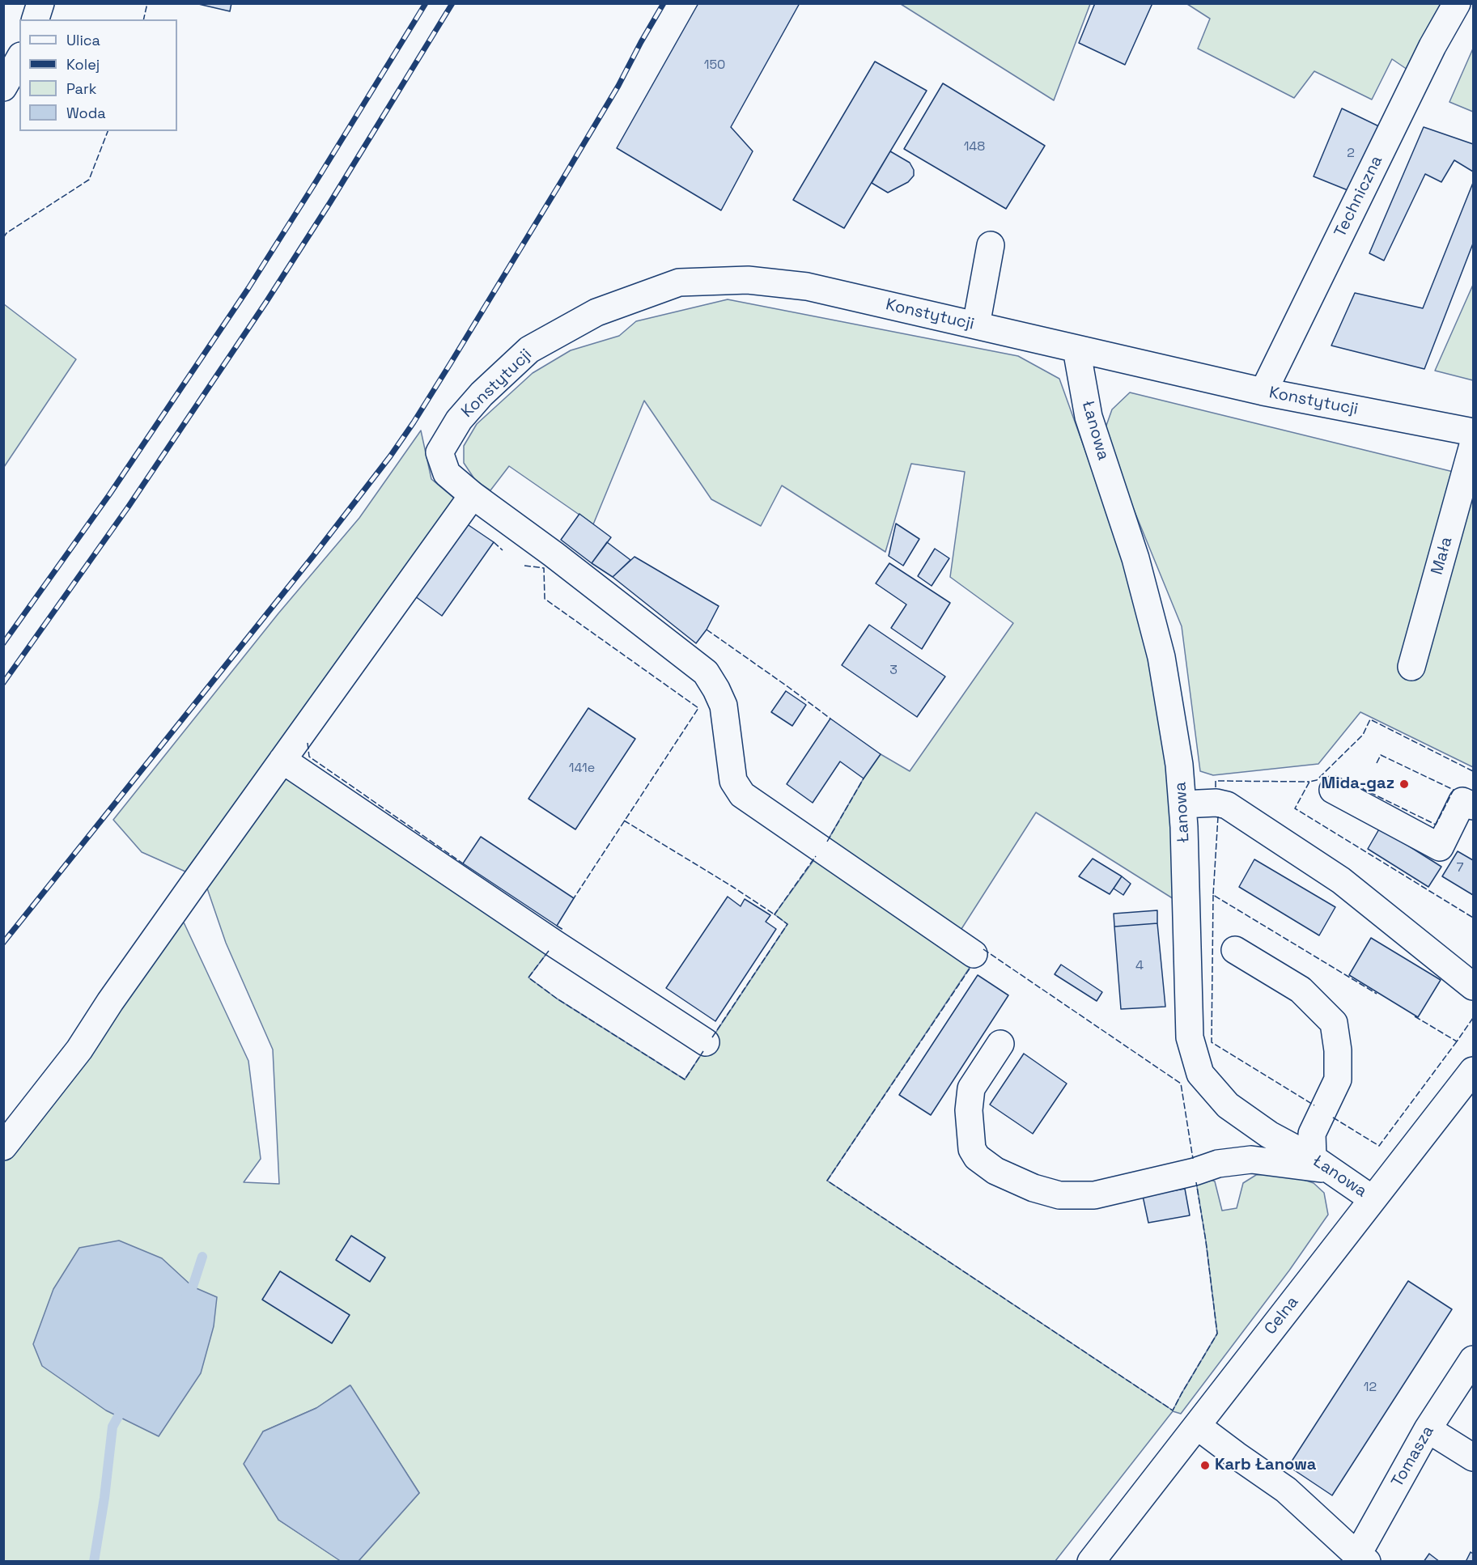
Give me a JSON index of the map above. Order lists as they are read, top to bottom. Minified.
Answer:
{"streets":{"street":["Techniczna","Konstytucji","Łanowa","Mała","Celna","Tomasza"]},"crossings":[["Techniczna","Konstytucji"],["Konstytucji","Łanowa"],["Łanowa","Celna"]],"places":["Mida-gaz","Karb Łanowa"],"house_numbers":["150","148","2","3","141e","7","4","12"],"legend":["Ulica","Kolej","Park","Woda"]}
